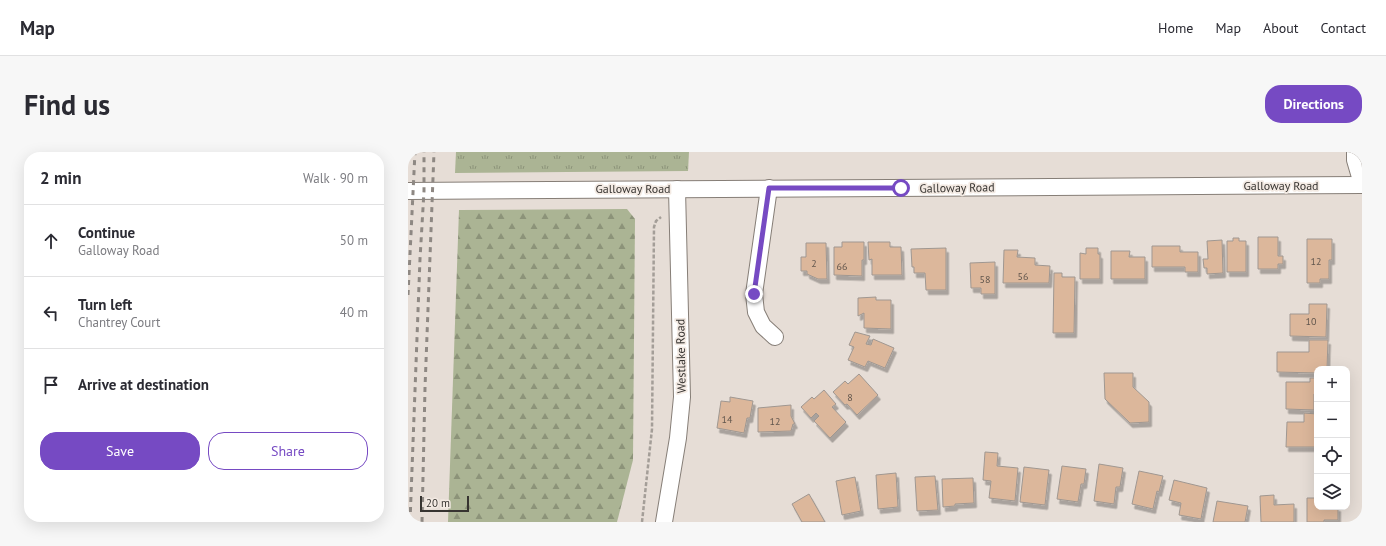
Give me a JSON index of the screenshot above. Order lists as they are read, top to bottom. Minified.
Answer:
{"streets":{"street":["Galloway Road","Westlake Road"]},"crossings":[["Galloway Road","Westlake Road"]],"house_numbers":["12","2","66","56","58","10","8","14","12"],"scale_bar":"20 m","page":{"header":"Map","nav":["Home","Map","About","Contact"],"buttons":["Directions",["Save","Share"]],"title":"Find us","heading":["2 min","Walk · 90 m"],"list":[["Continue","Galloway Road","50 m"],["Turn left","Chantrey Court","40 m"],"Arrive at destination"],"map_buttons":["+","−"],"scale":"20 m"}}
